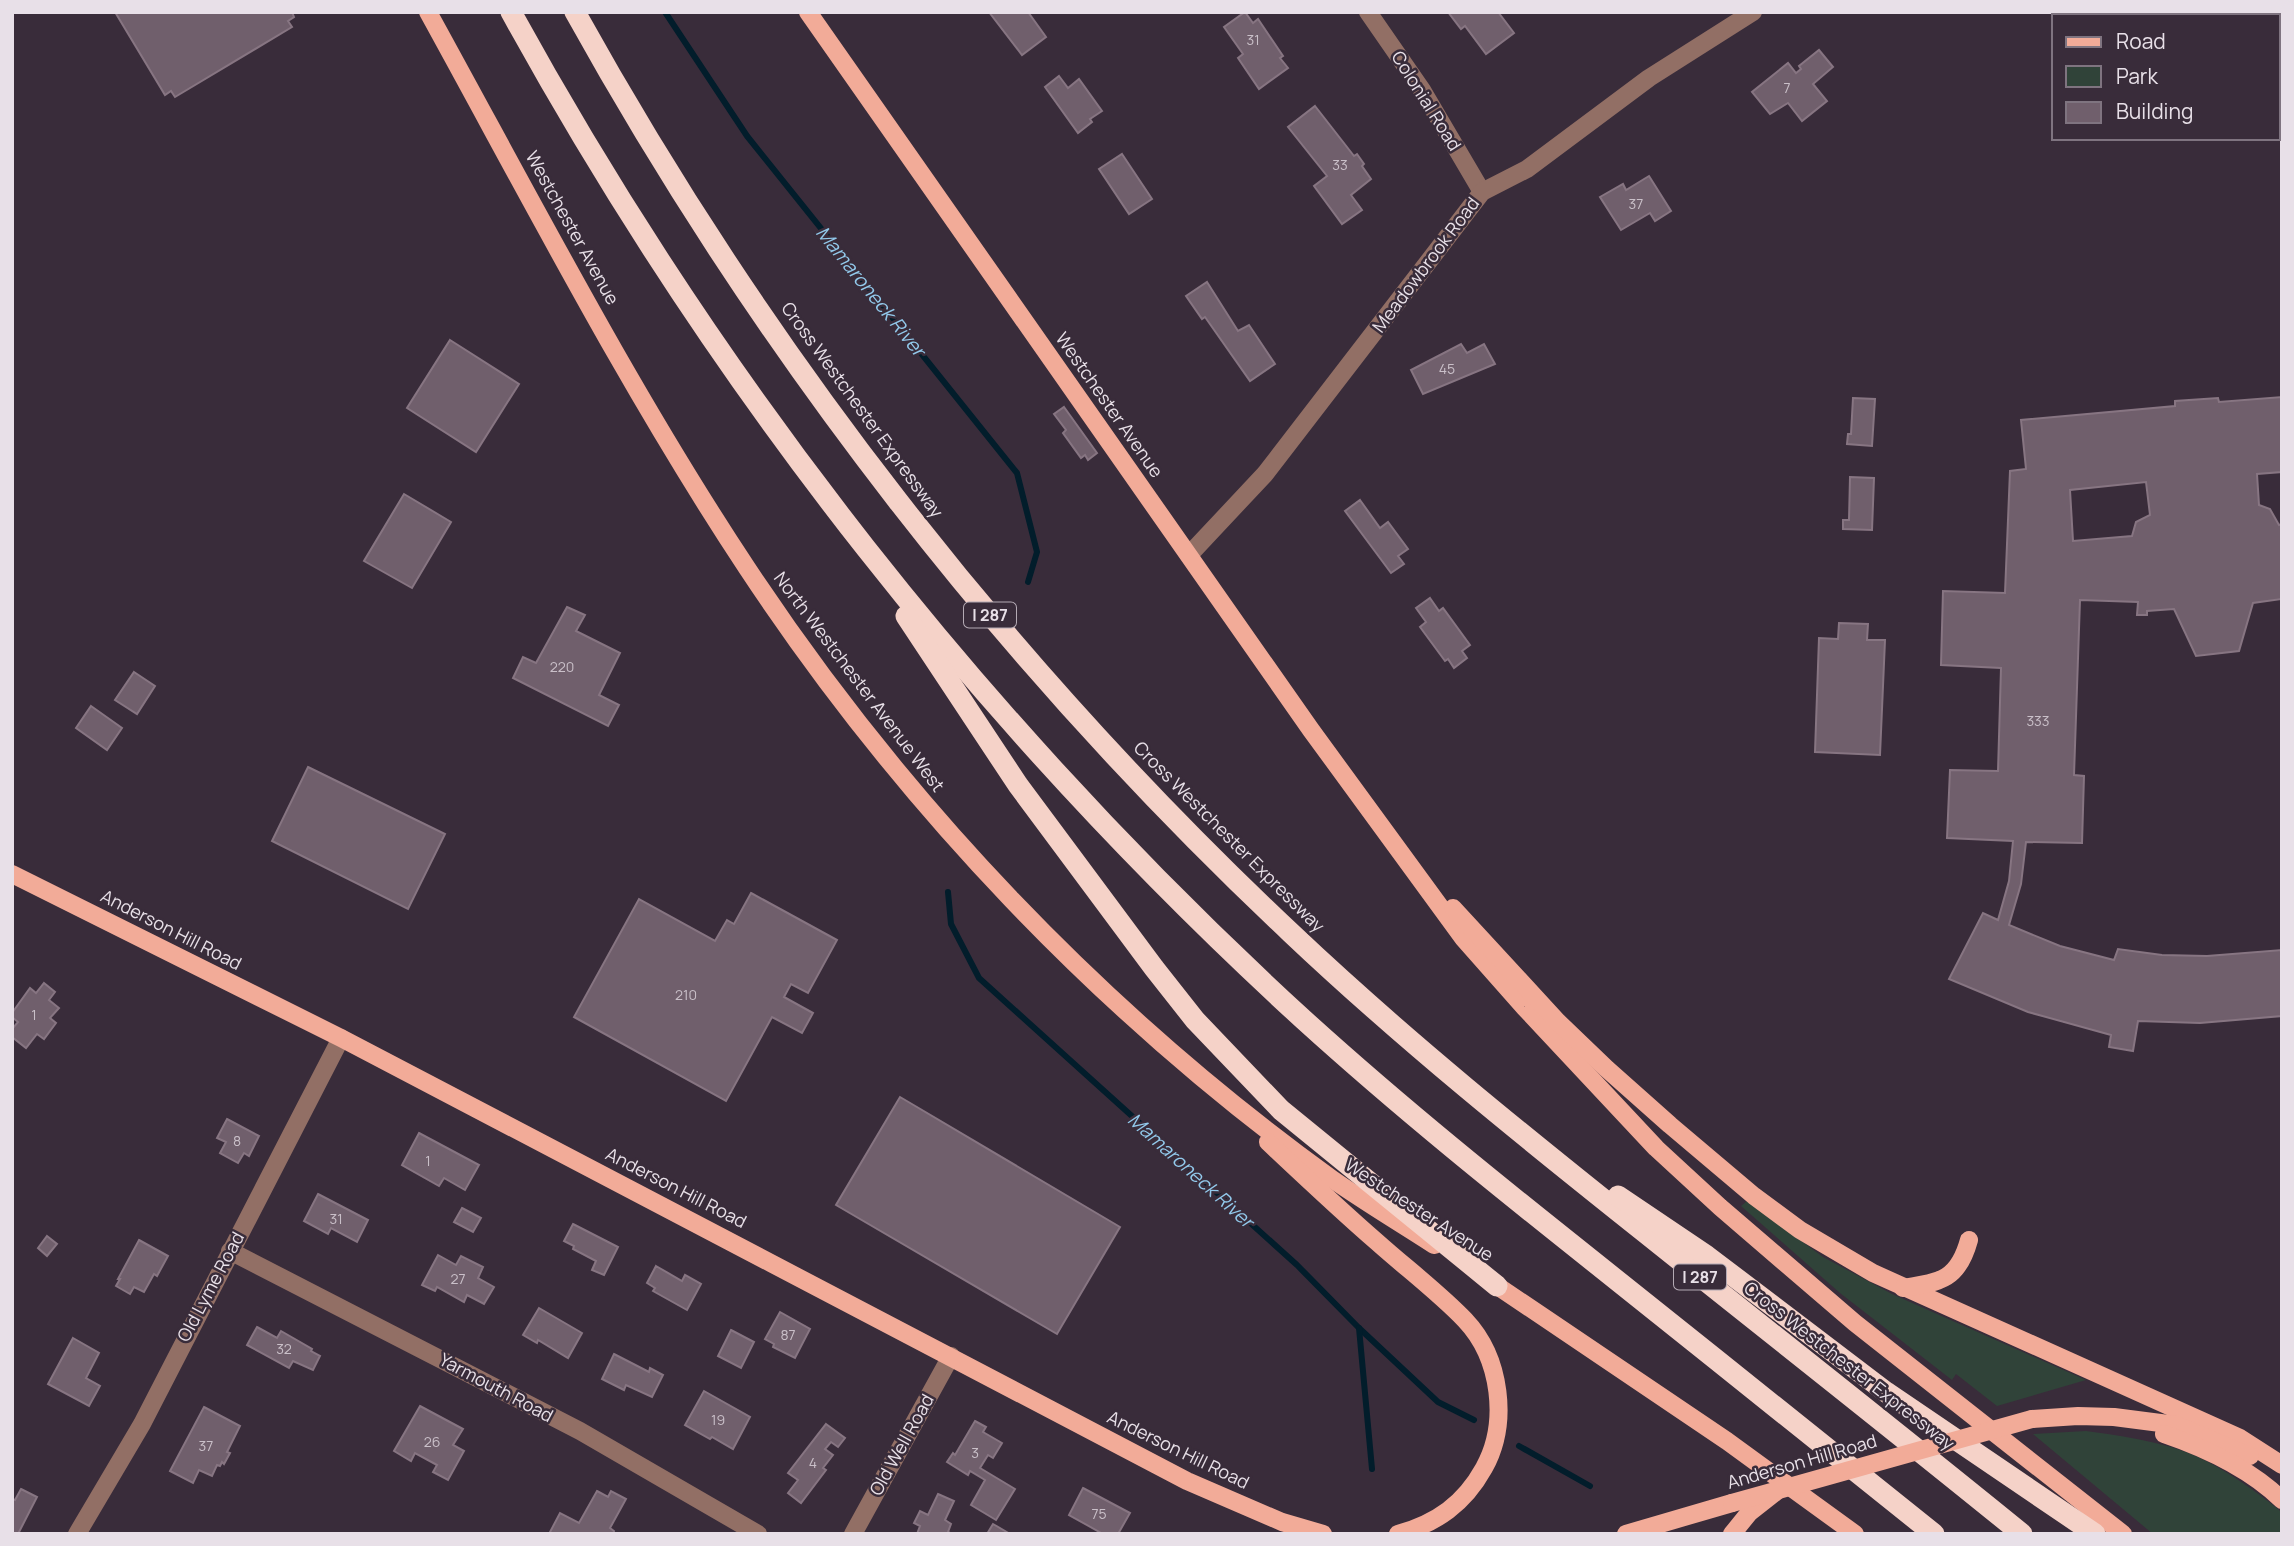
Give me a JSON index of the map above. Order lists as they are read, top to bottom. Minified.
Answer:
{"streets":{"highway":["Cross Westchester Expressway","I 287"],"main road":["Westchester Avenue","North Westchester Avenue West","Anderson Hill Road"],"street":["Colonial Road","Meadowbrook Road","Old Lyme Road","Yarmouth Road","Old Well Road"]},"crossings":[["Colonial Road","Meadowbrook Road"],["Westchester Avenue","Meadowbrook Road"],["Westchester Avenue","North Westchester Avenue West"],["Anderson Hill Road","Old Lyme Road"],["Anderson Hill Road","Old Well Road"],["Old Lyme Road","Yarmouth Road"]],"water":["Mamaroneck River"],"house_numbers":["31","7","33","37","45","220","333","210","1","8","1","31","27","87","32","19","26","37","3","4","75"],"legend":["Road","Park","Building"]}
